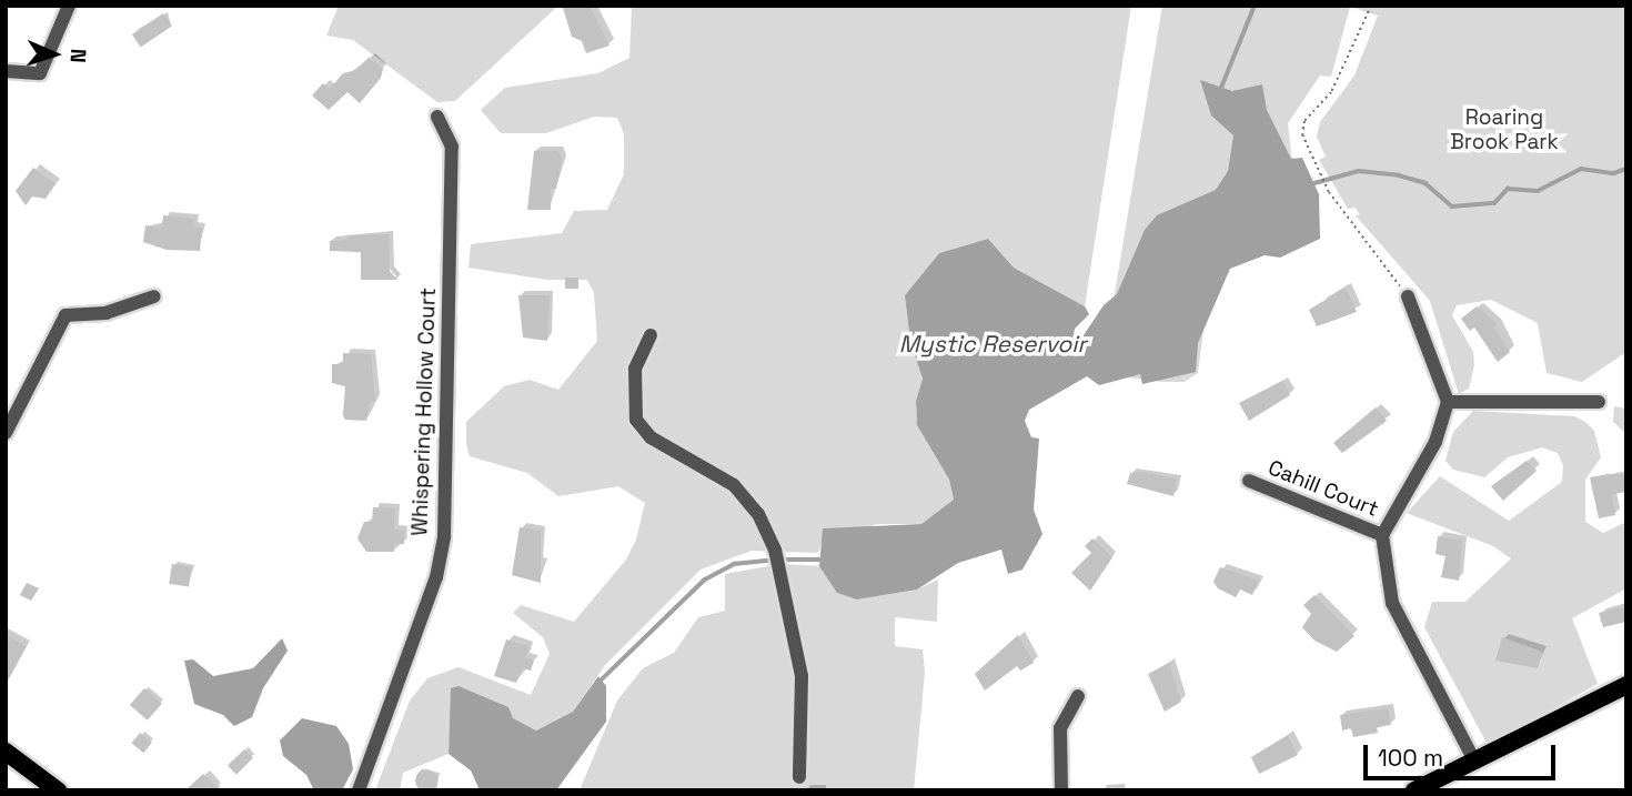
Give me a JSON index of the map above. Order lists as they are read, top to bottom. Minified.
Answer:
{"streets":{"street":["Whispering Hollow Court","Cahill Court"]},"water":["Mystic Reservoir"],"parks":["Roaring Brook Park"],"scale_bar":"100 m","north":"right"}
